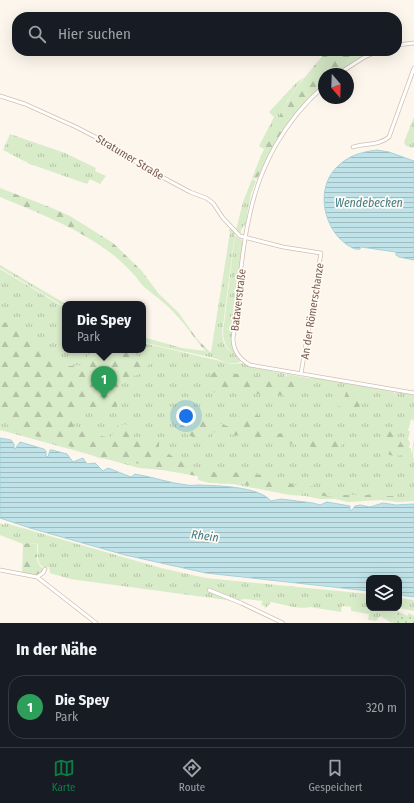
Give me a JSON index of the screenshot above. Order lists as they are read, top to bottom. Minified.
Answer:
{"streets":{"street":["Stratumer Straße","Bataverstraße","An der Römerschanze"]},"crossings":[["Stratumer Straße","Bataverstraße"],["Stratumer Straße","An der Römerschanze"],["Bataverstraße","An der Römerschanze"]],"water":["Wendebecken","Rhein"],"north":"bottom","page":{"search":"Hier suchen","popup":["Die Spey","Park"],"pins":"1","heading":"In der Nähe","list":[{"mark":"1","name":"Die Spey","note":"Park","value":"320 m"}],"nav":["Karte","Route","Gespeichert"]}}
